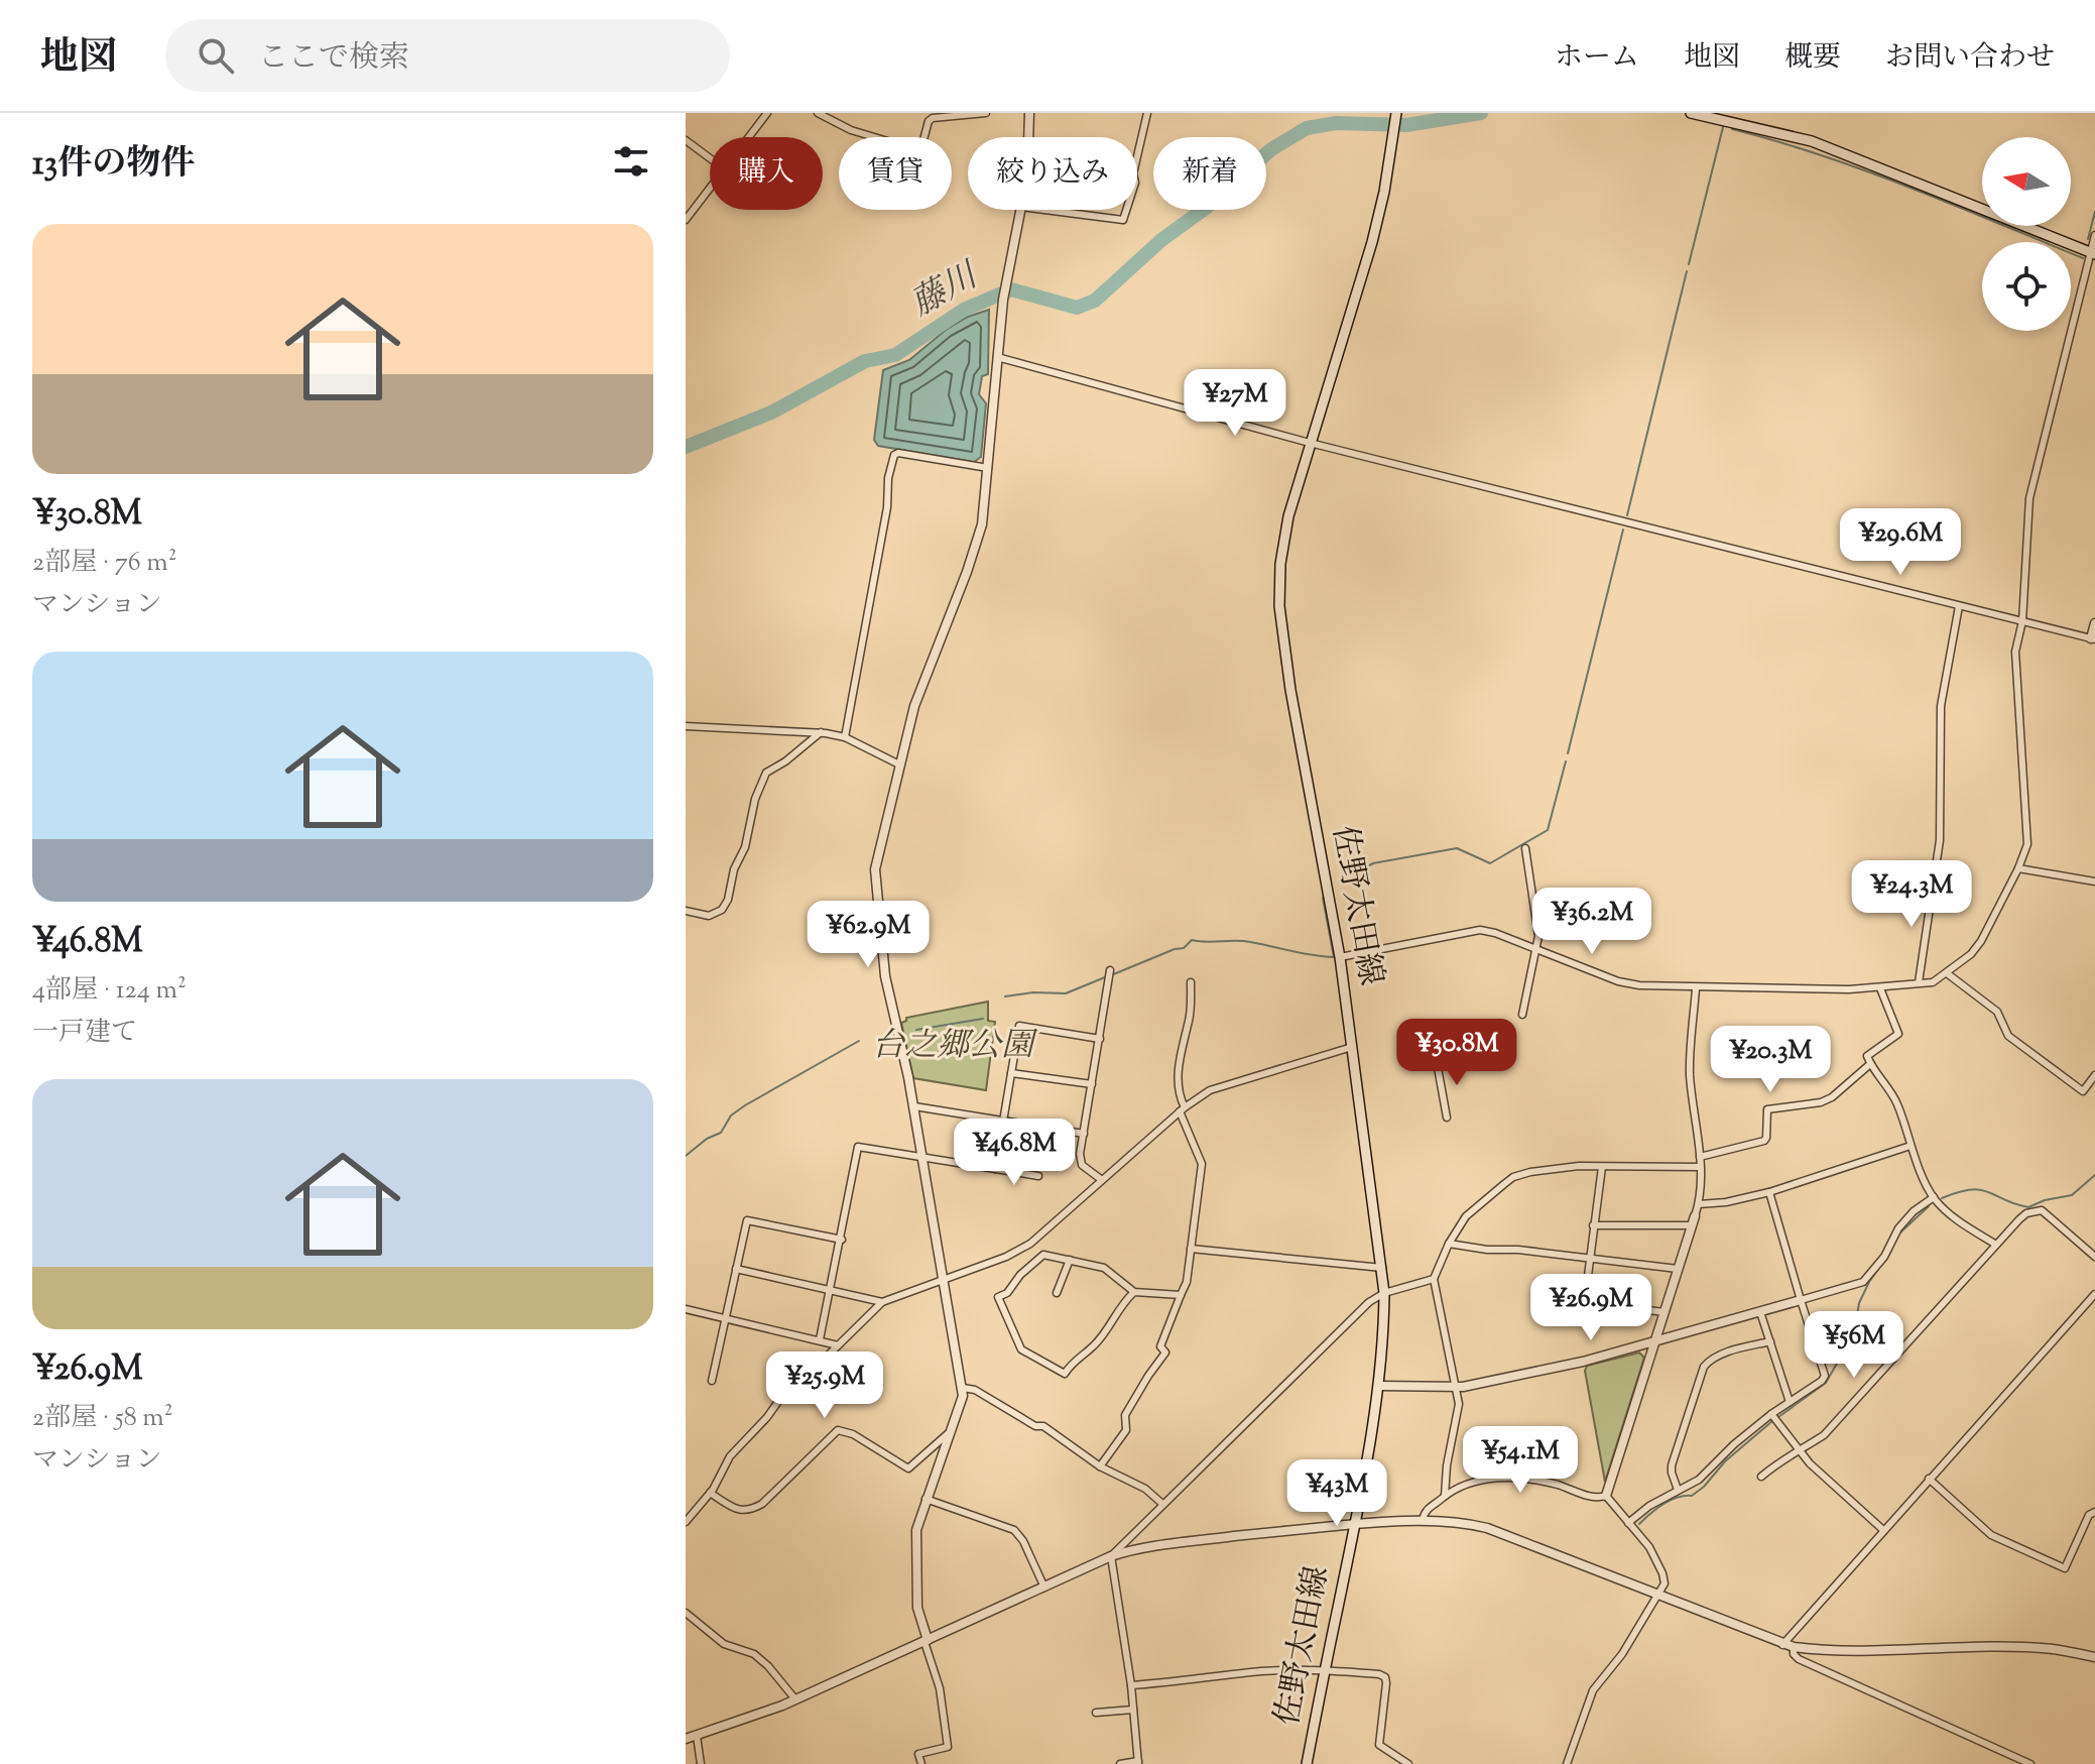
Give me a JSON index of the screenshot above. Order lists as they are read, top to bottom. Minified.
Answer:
{"streets":{"main road":["佐野太田線"]},"water":["藤川"],"parks":["台之郷公園"],"north":"left","page":{"header":"地図","search":"ここで検索","nav":["ホーム","地図","概要","お問い合わせ"],"heading":"13件の物件","chip":["購入","賃貸","絞り込み","新着"],"list":[{"name":"¥30.8M","note":"2部屋 · 76 m² · マンション"},{"name":"¥46.8M","note":"4部屋 · 124 m² · 一戸建て"},{"name":"¥26.9M","note":"2部屋 · 58 m² · マンション"}],"price":["¥27M","¥29.6M","¥24.3M","¥36.2M","¥62.9M","¥30.8M","¥20.3M","¥46.8M","¥26.9M","¥56M","¥25.9M","¥54.1M","¥43M"]}}
